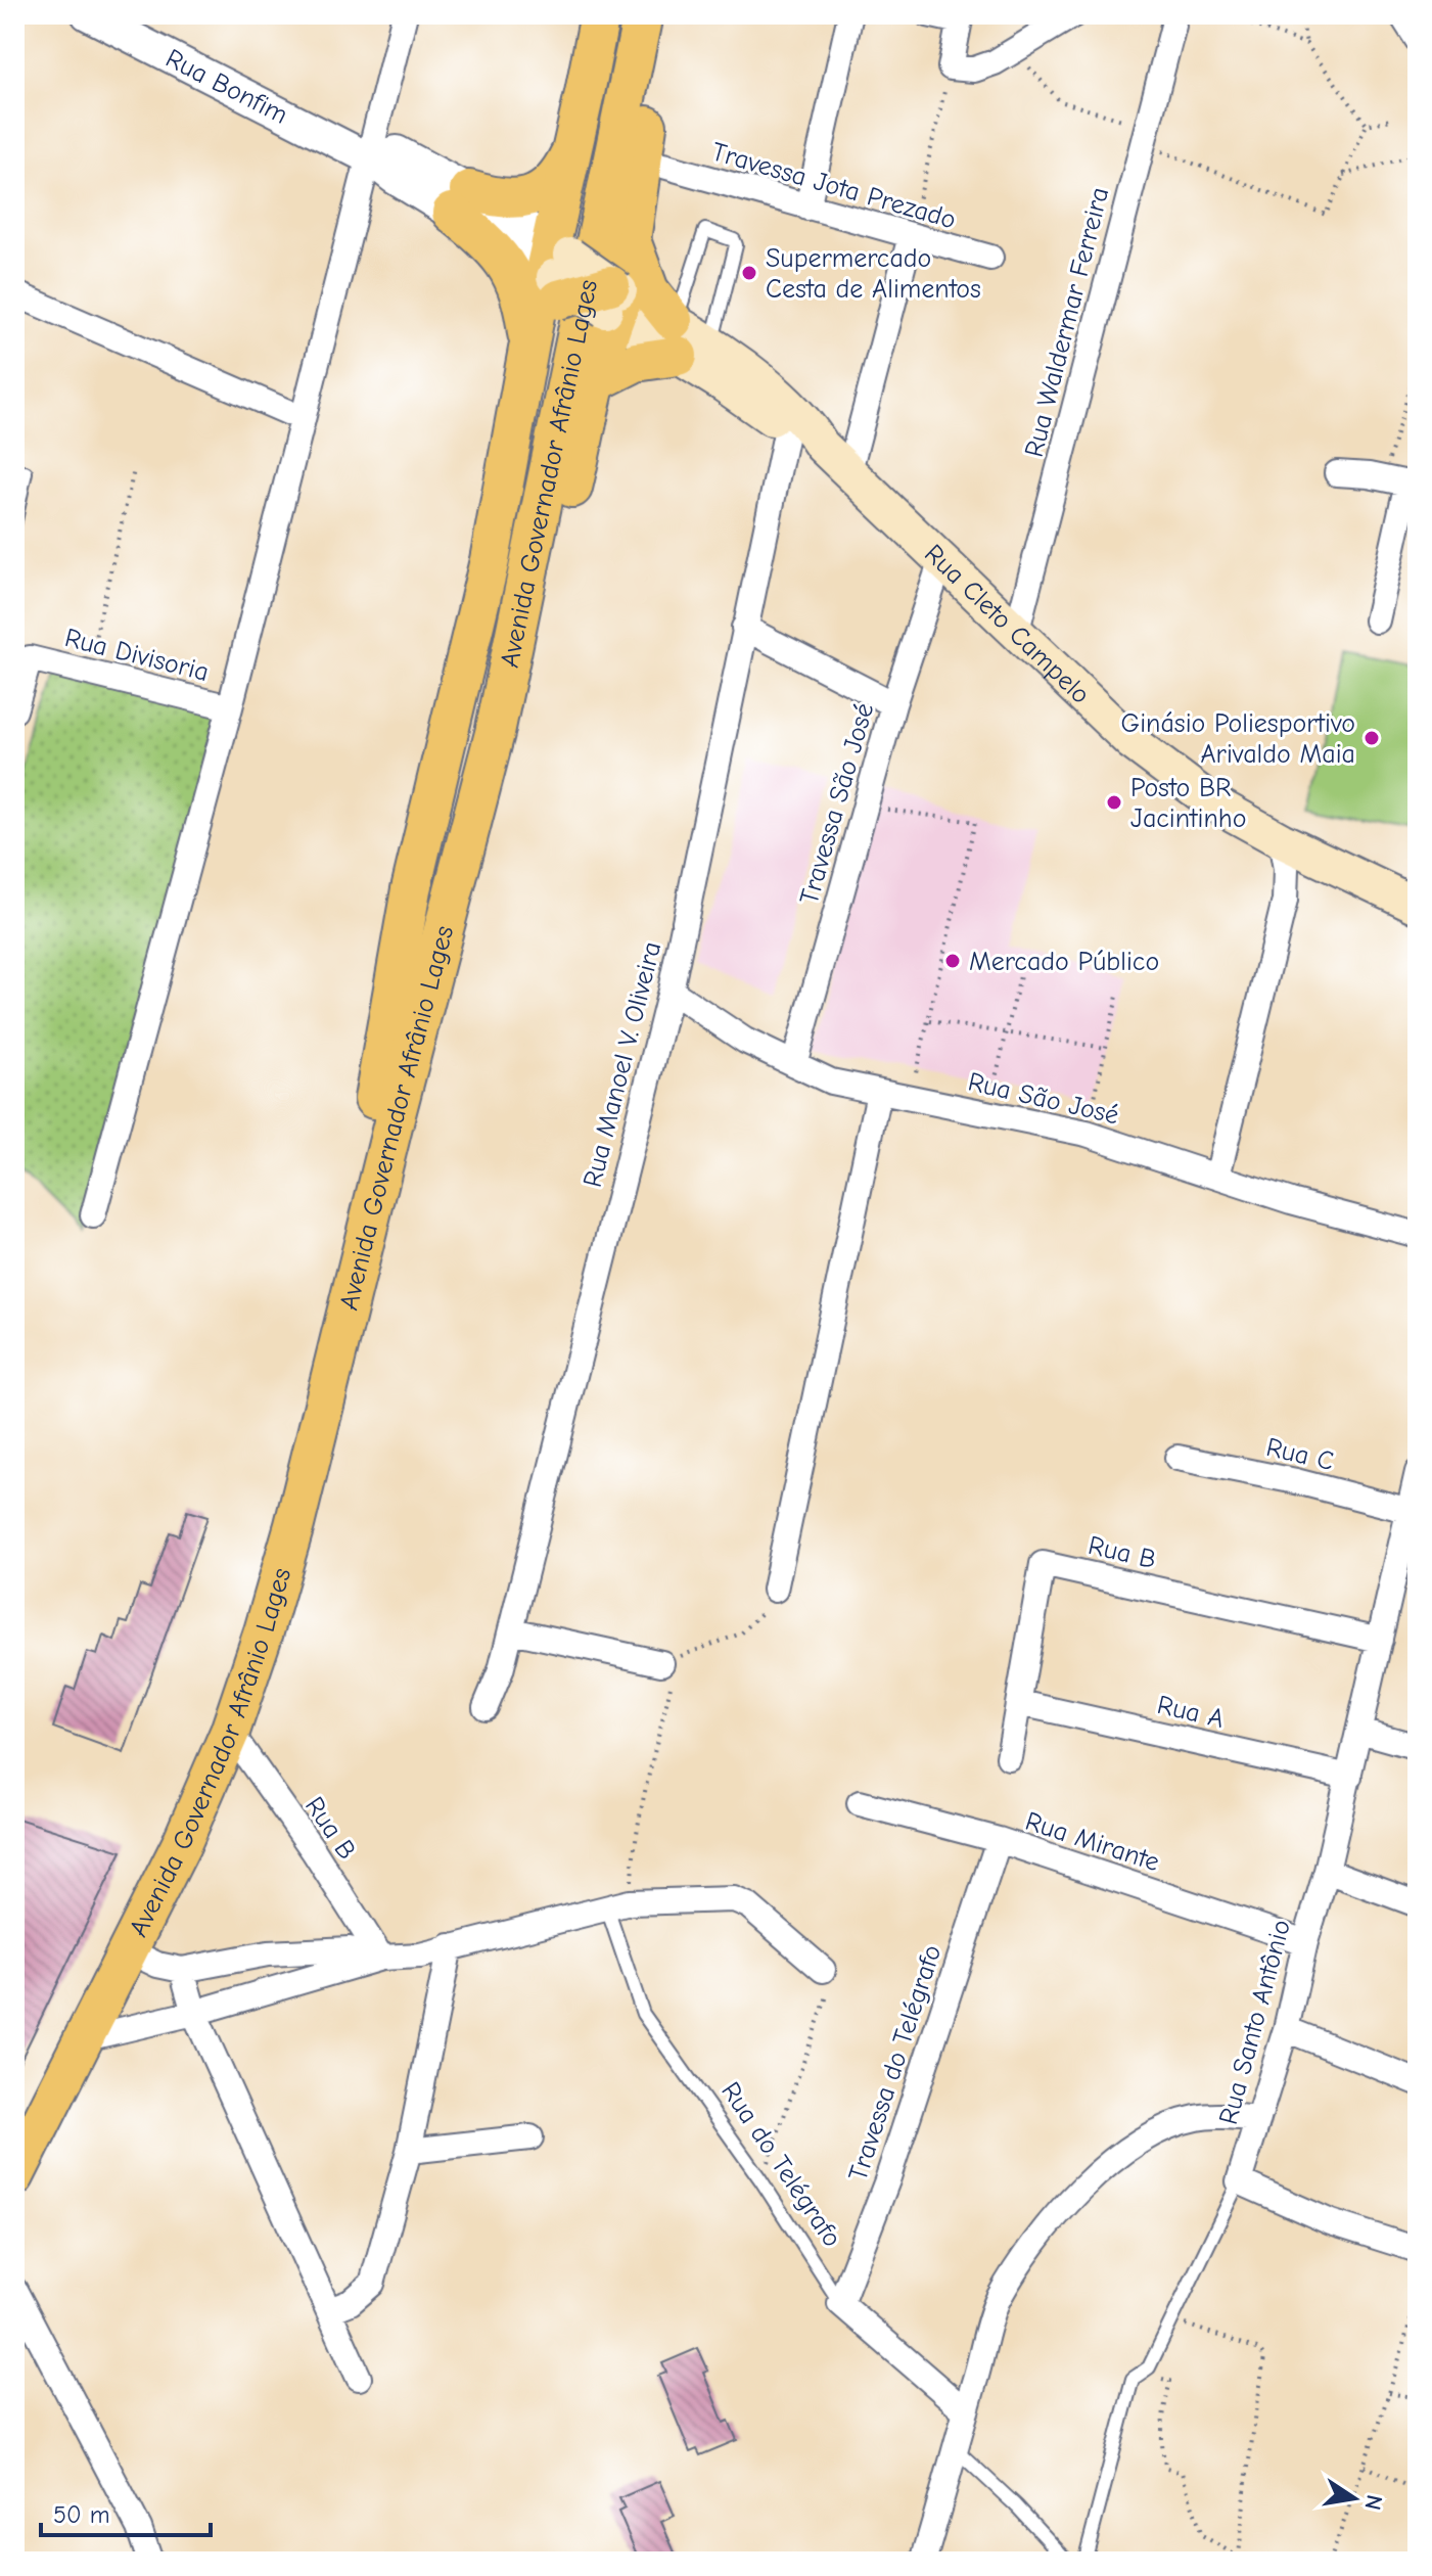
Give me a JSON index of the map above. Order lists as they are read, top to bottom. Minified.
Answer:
{"streets":{"main road":["Avenida Governador Afrânio Lages","Rua Cleto Campelo"],"street":["Rua Bonfim","Travessa Jota Prezado","Rua Waldermar Ferreira","Rua Divisoria","Travessa São José","Rua Manoel V. Oliveira","Rua São José","Rua C","Rua B","Rua A","Rua Mirante","Rua Santo Antônio","Travessa do Telégrafo","Rua do Telégrafo"]},"crossings":[["Rua Bonfim","Rua Cleto Campelo"],["Rua Waldermar Ferreira","Rua Cleto Campelo"],["Avenida Governador Afrânio Lages","Rua B"],["Rua Cleto Campelo","Travessa São José"],["Rua Cleto Campelo","Rua Manoel V. Oliveira"],["Travessa São José","Rua São José"],["Rua Manoel V. Oliveira","Rua São José"],["Rua C","Rua Santo Antônio"],["Rua B","Rua A"],["Rua B","Rua Santo Antônio"],["Rua A","Rua Santo Antônio"],["Rua Mirante","Rua Santo Antônio"],["Rua Mirante","Travessa do Telégrafo"],["Travessa do Telégrafo","Rua do Telégrafo"]],"places":["Supermercado Cesta de Alimentos","Ginásio Poliesportivo Arivaldo Maia","Posto BR Jacintinho","Mercado Público"],"scale_bar":"50 m","north":"right"}
